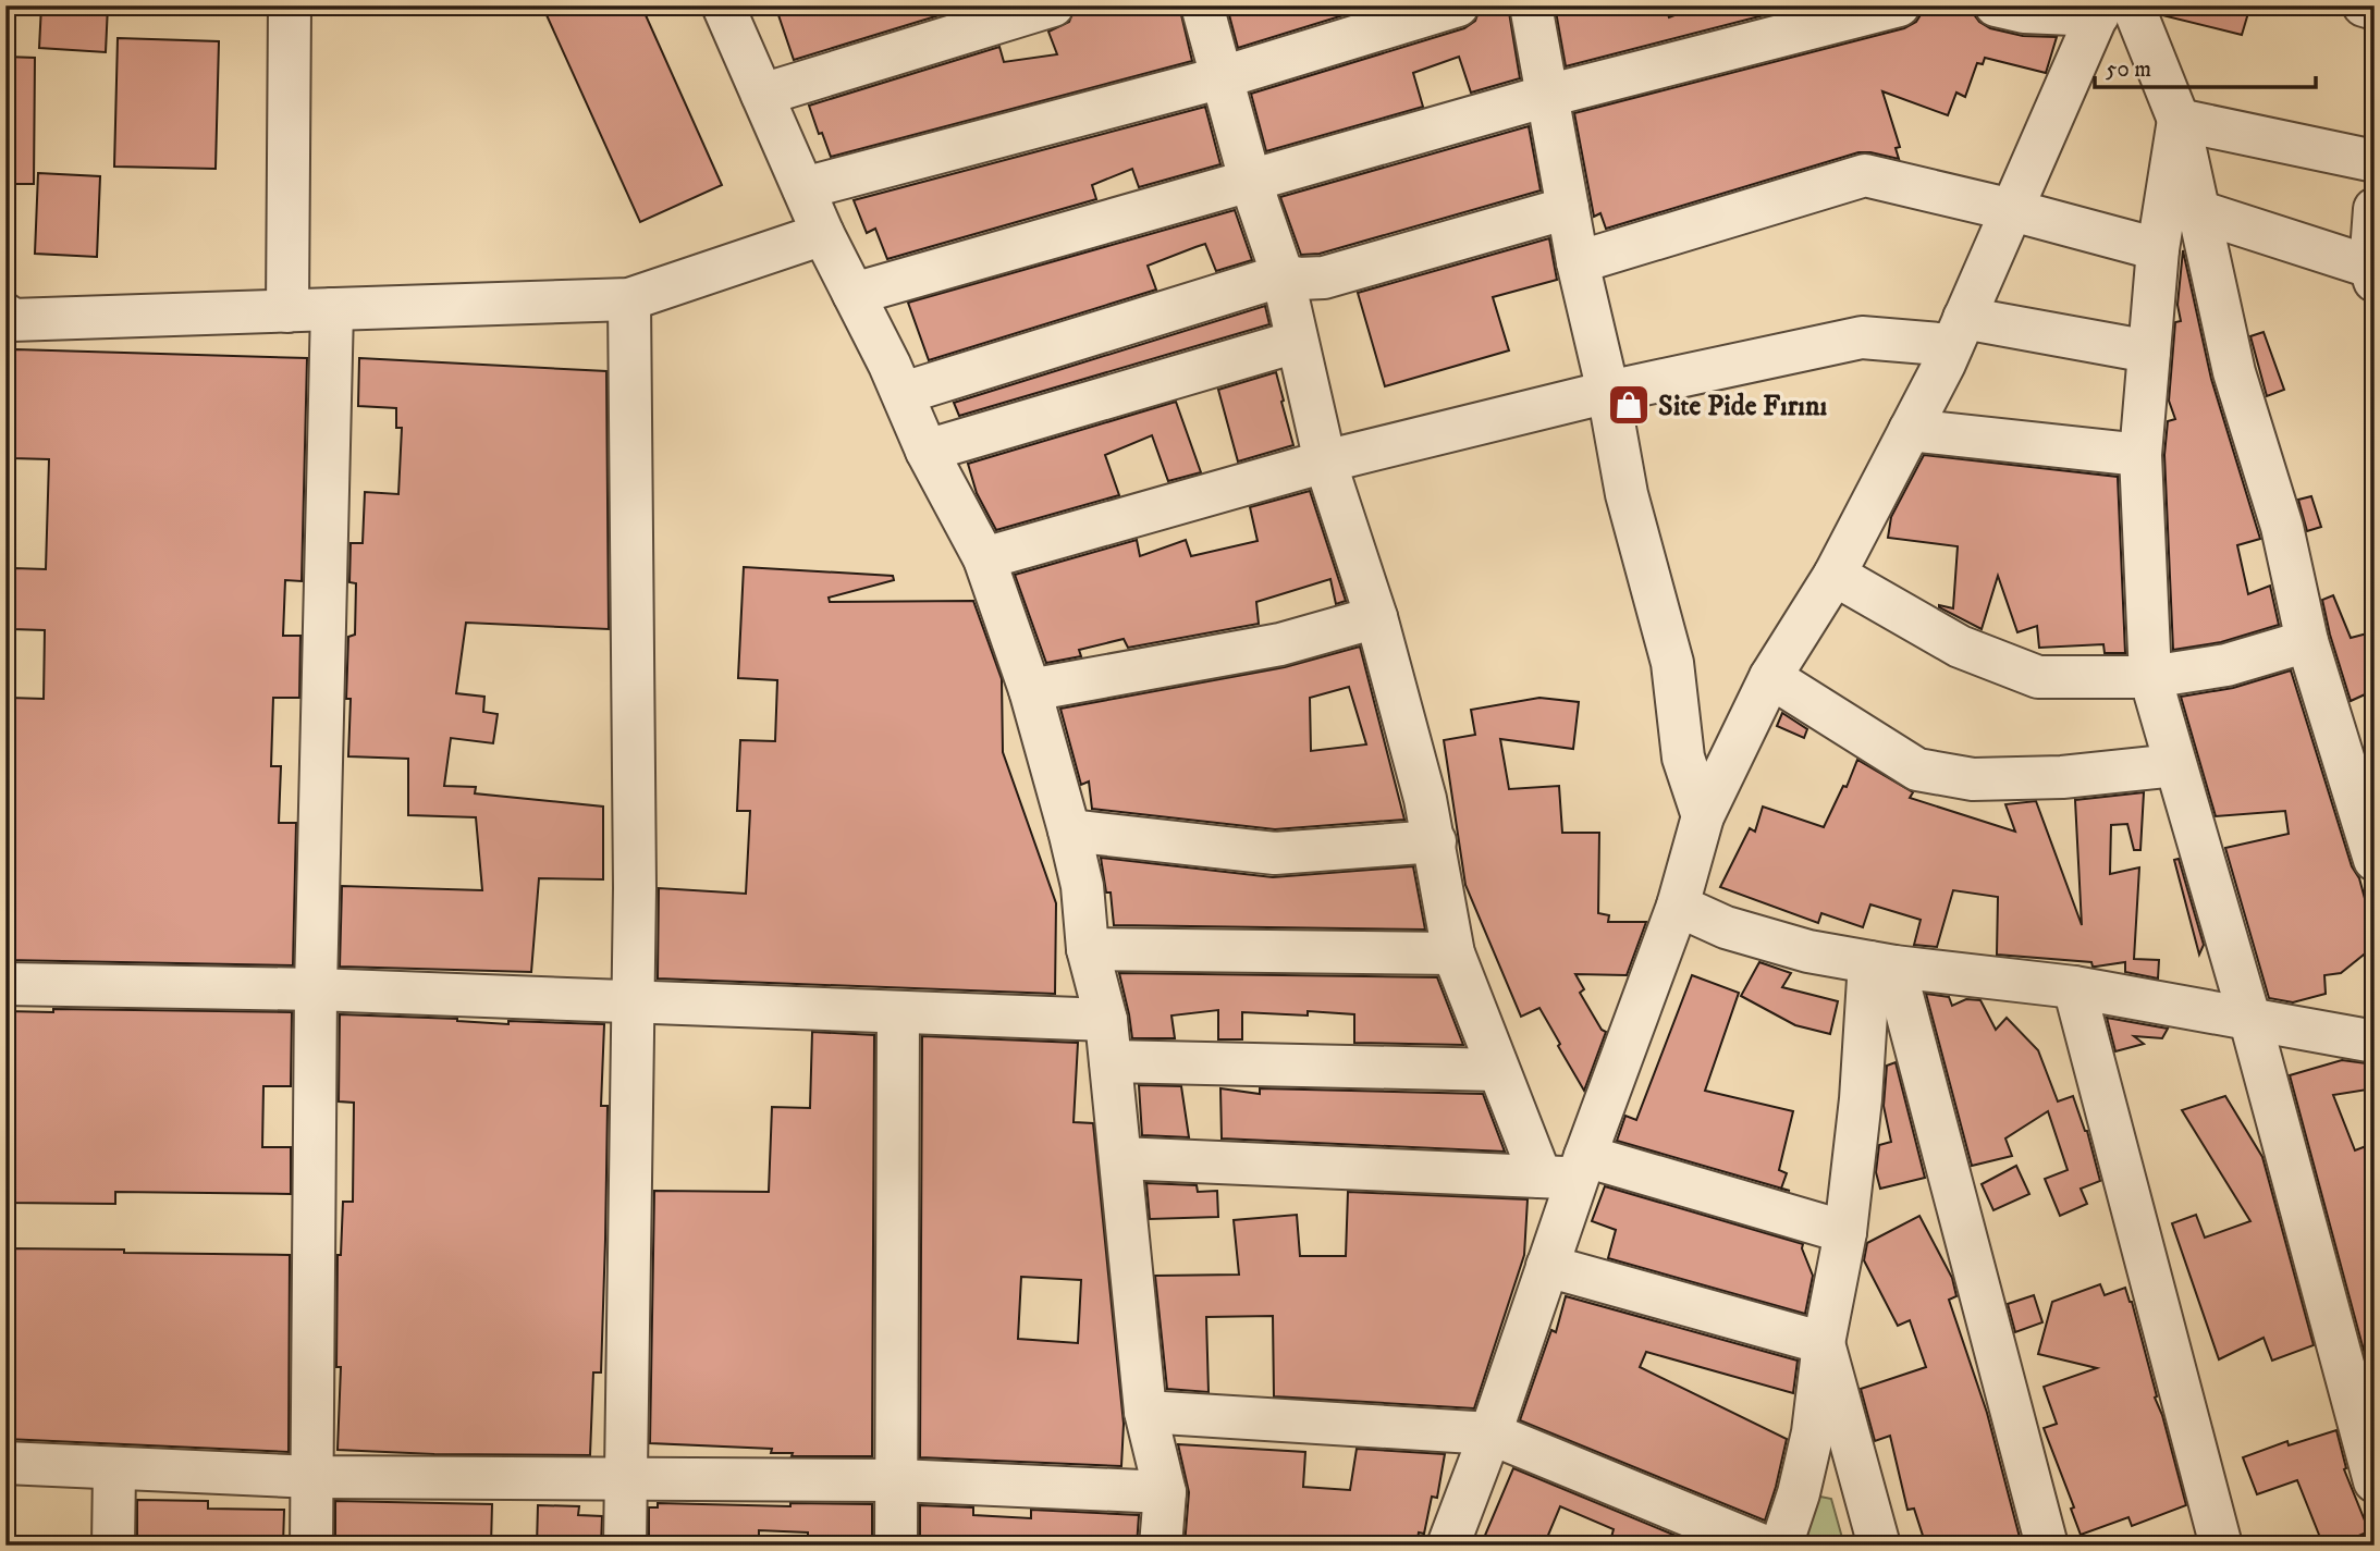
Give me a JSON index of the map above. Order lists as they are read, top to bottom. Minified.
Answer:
{"places":{"shop":["Site Pide Fırını"]},"scale_bar":"50 m"}
